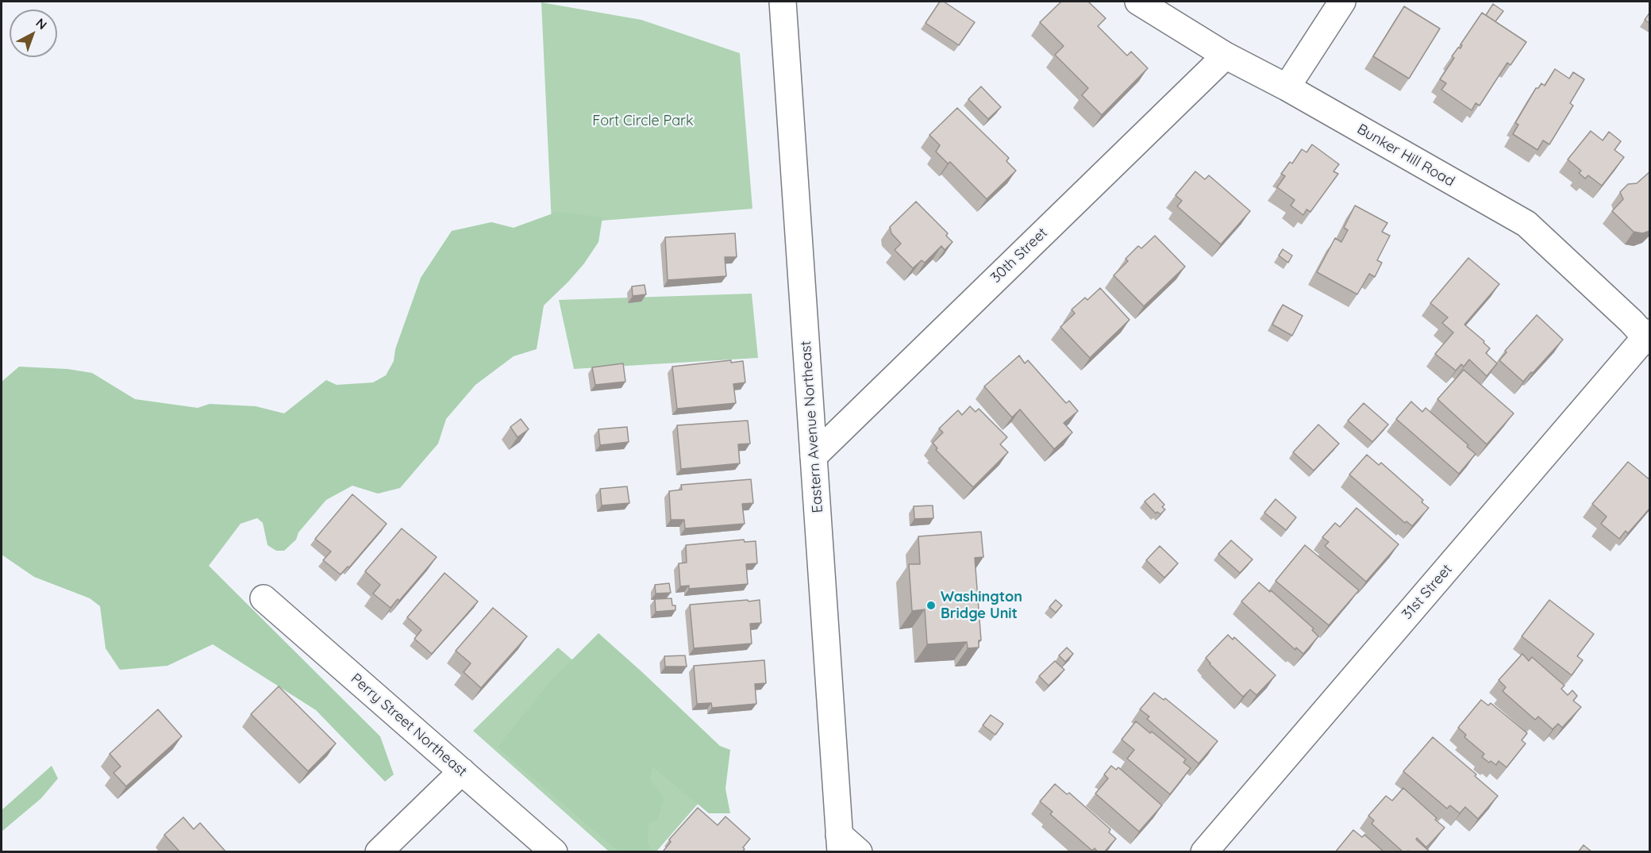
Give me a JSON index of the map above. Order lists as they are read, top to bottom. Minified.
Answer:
{"streets":{"street":["Bunker Hill Road","30th Street","Eastern Avenue Northeast","31st Street","Perry Street Northeast"]},"crossings":[["Bunker Hill Road","30th Street"],["Bunker Hill Road","31st Street"],["30th Street","Eastern Avenue Northeast"]],"parks":["Fort Circle Park"],"places":["Washington Bridge Unit"],"north":"top right"}
